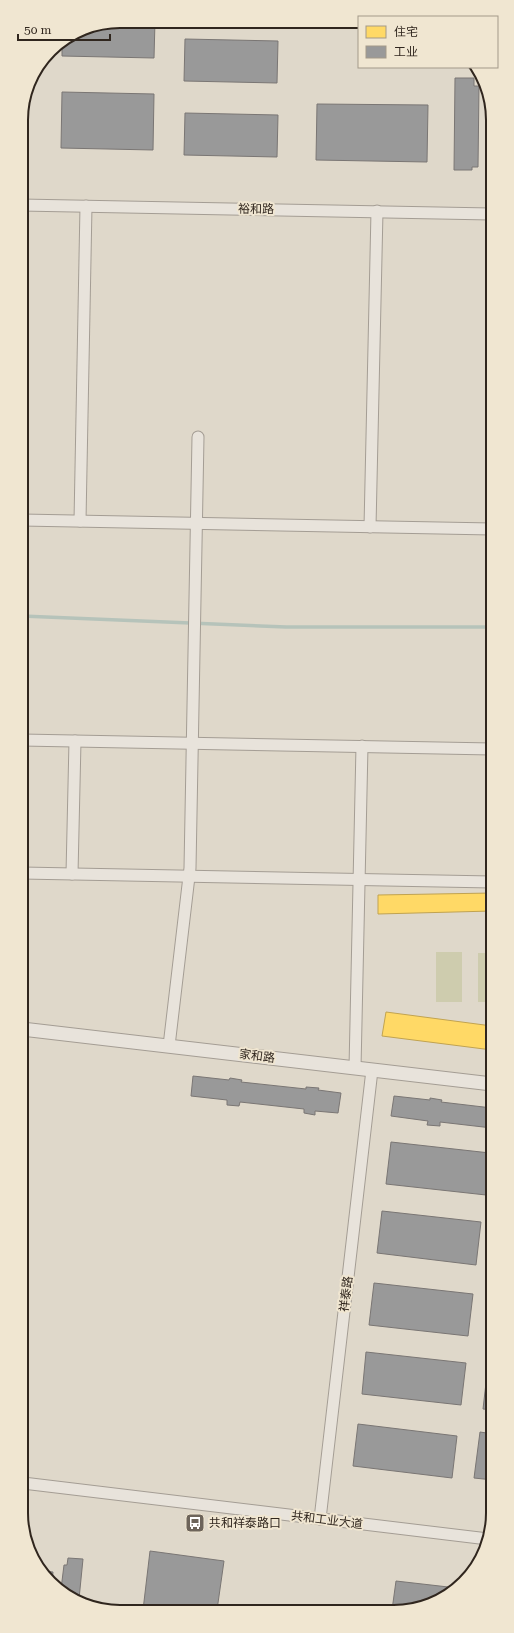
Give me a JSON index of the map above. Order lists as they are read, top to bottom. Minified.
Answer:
{"streets":{"street":["裕和路","家和路","祥泰路","共和工业大道"]},"crossings":[["家和路","祥泰路"],["祥泰路","共和工业大道"]],"places":{"bus stop":["共和祥泰路口"]},"legend":["住宅","工业"],"scale_bar":"50 m"}
